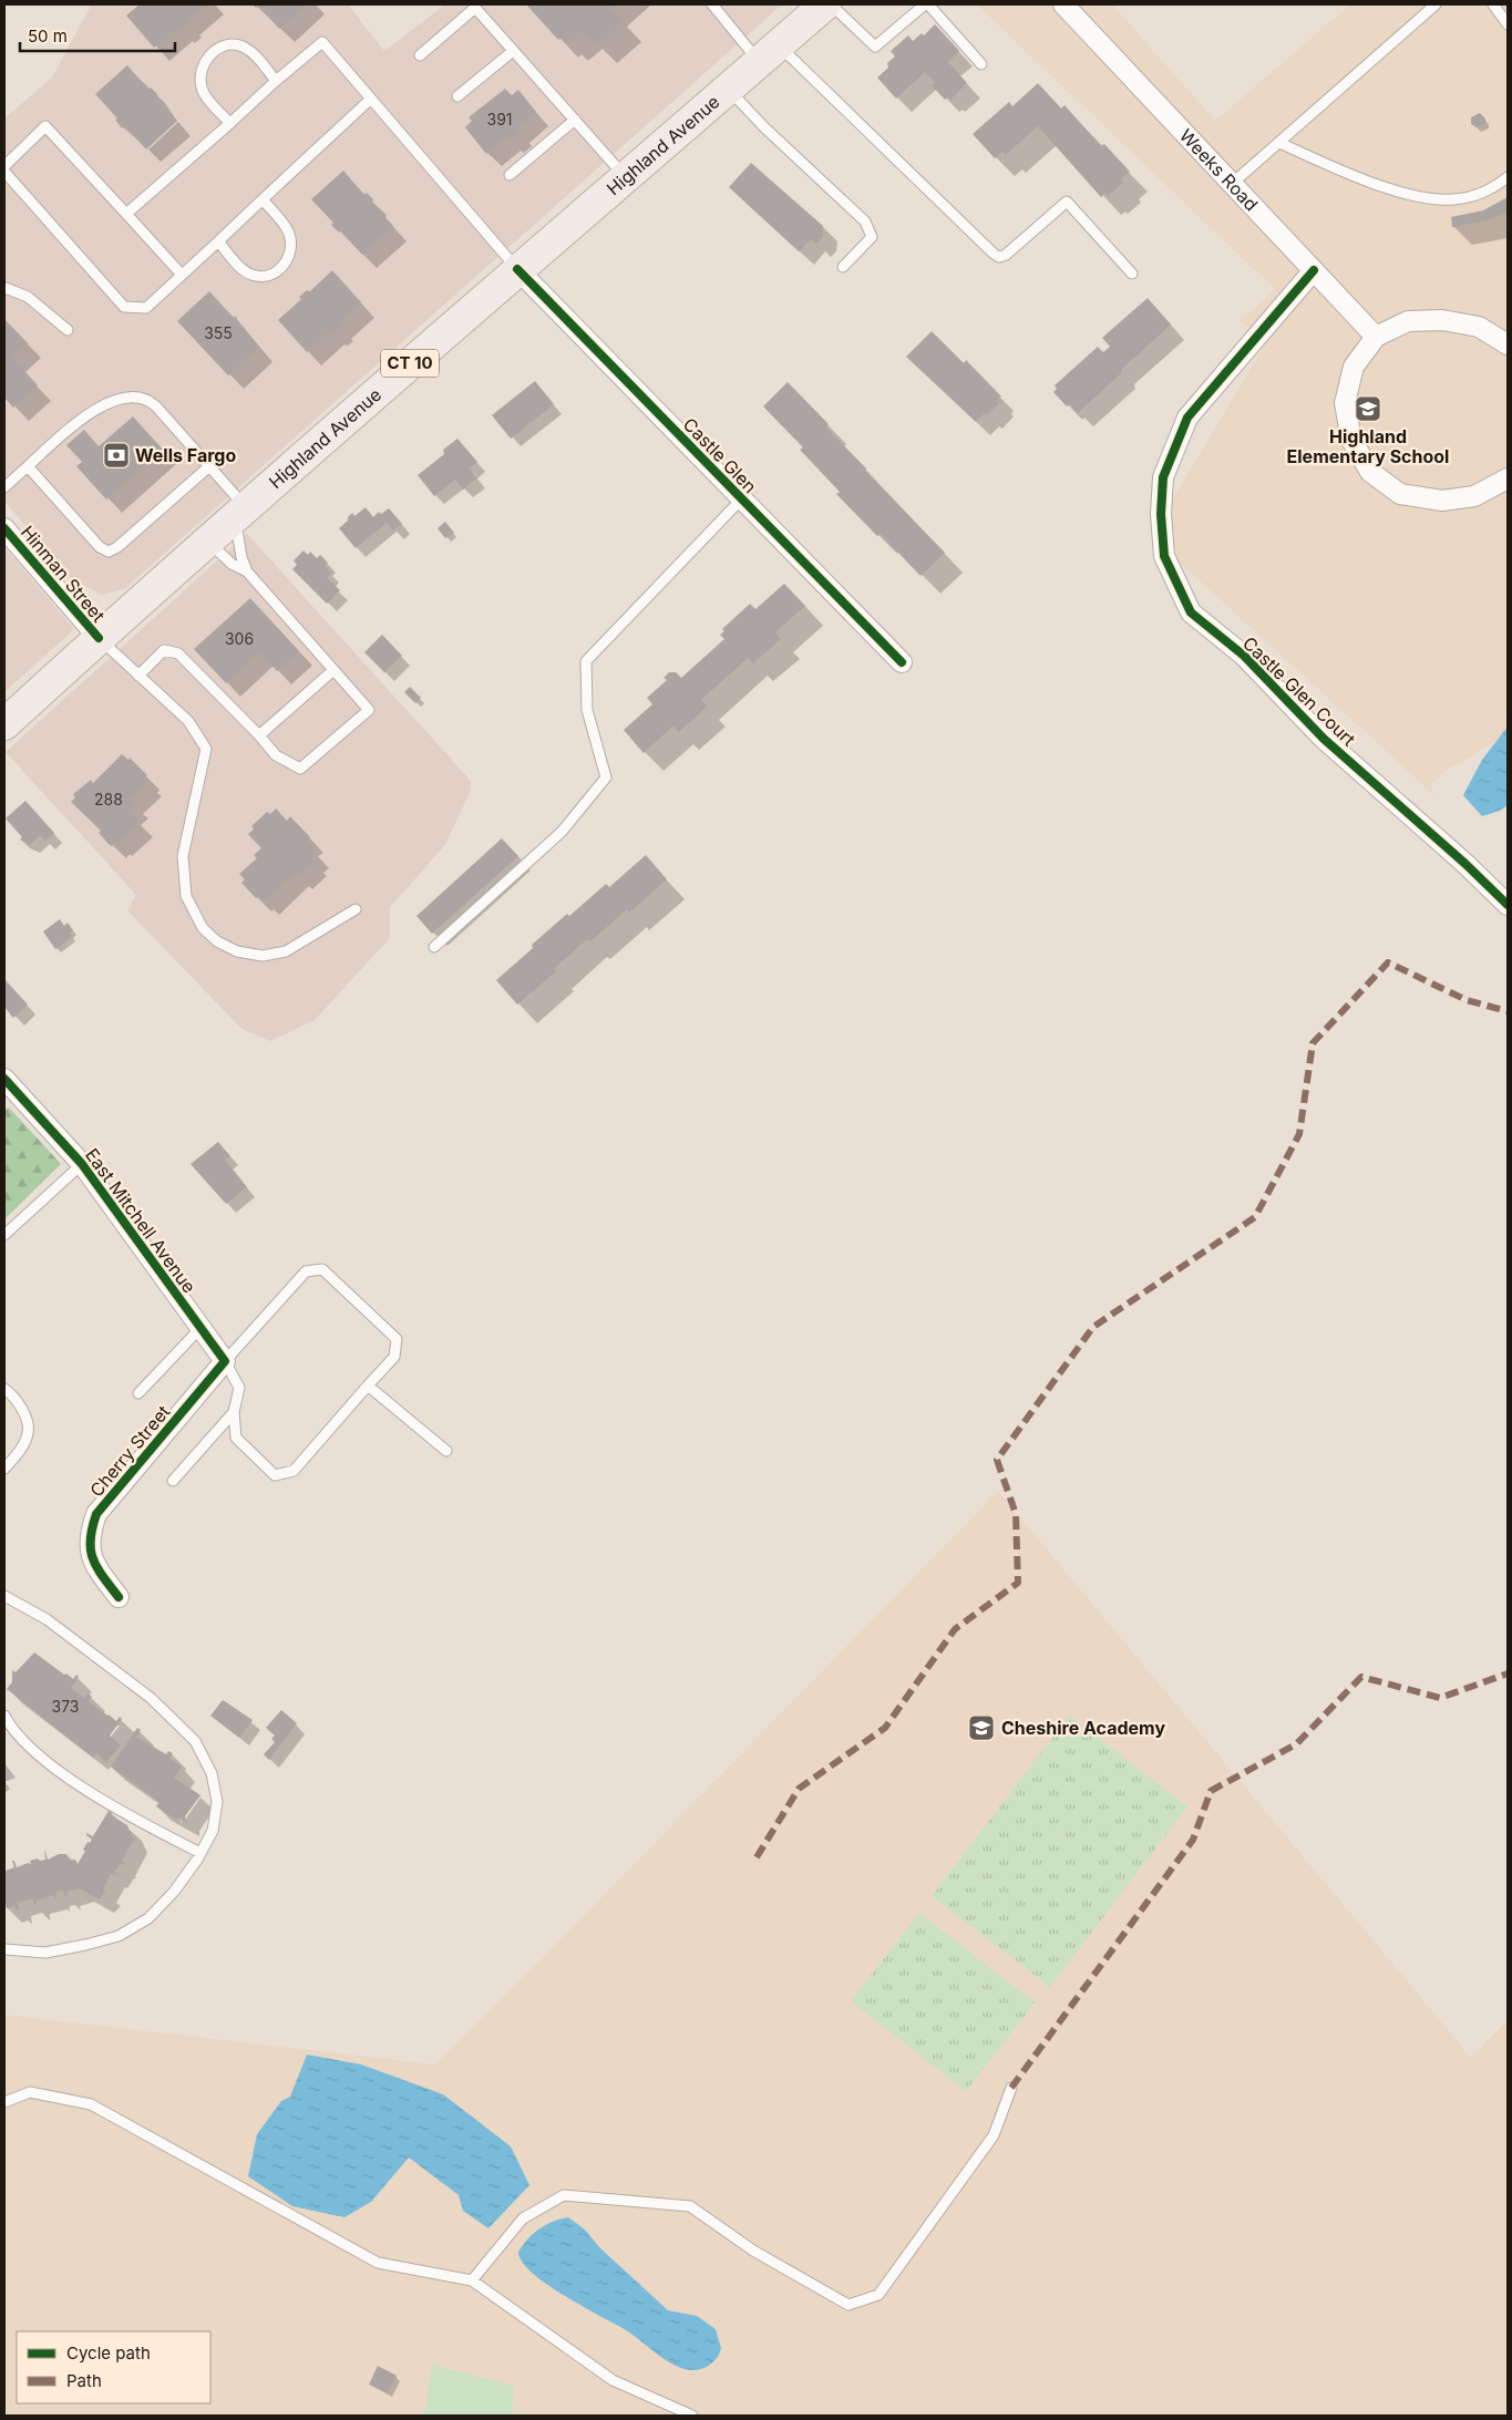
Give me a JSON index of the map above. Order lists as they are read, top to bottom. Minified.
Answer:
{"streets":{"highway":["Highland Avenue","CT 10"],"street":["Weeks Road","Castle Glen","Hinman Street","Castle Glen Court","East Mitchell Avenue","Cherry Street"]},"crossings":[["Highland Avenue","Castle Glen"],["Highland Avenue","Hinman Street"],["Weeks Road","Castle Glen Court"],["East Mitchell Avenue","Cherry Street"]],"places":{"school or university":["Highland Elementary School","Cheshire Academy"],"bank":["Wells Fargo"]},"house_numbers":["391","355","306","288","373"],"legend":["Cycle path","Path"],"scale_bar":"50 m"}
